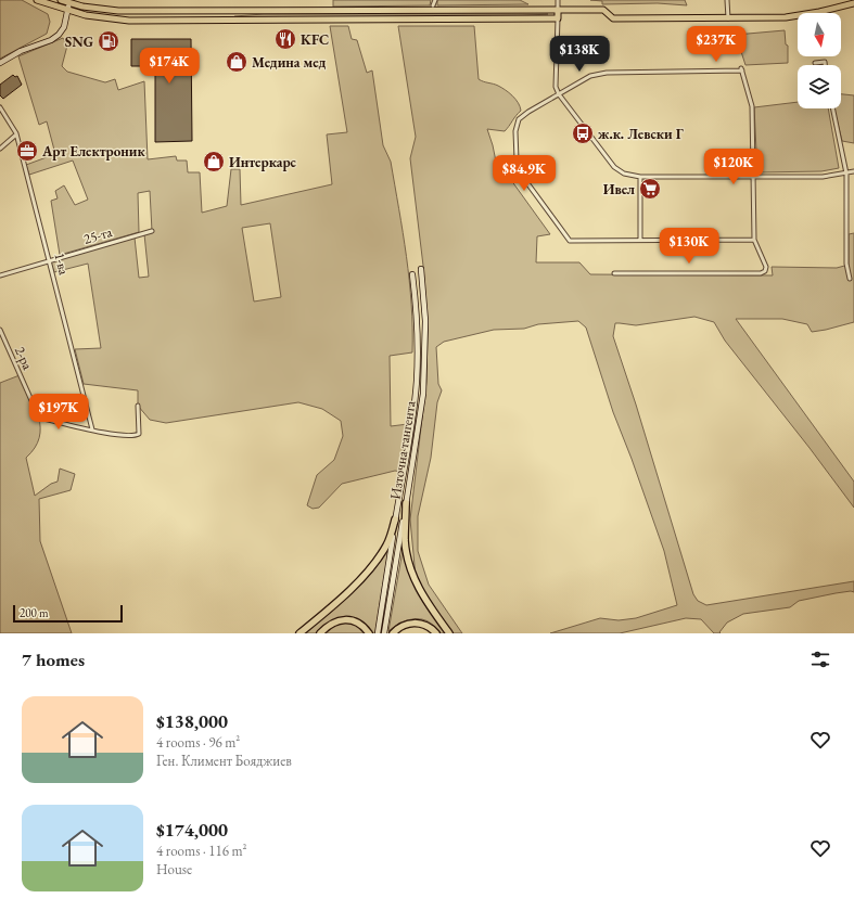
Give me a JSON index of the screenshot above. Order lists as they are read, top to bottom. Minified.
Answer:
{"streets":{"street":["25-та","1-ва","2-ра","Източна тангента"]},"crossings":[["25-та","1-ва"],["1-ва","2-ра"]],"places":{"restaurant":["KFC"],"fuel station":["SNG"],"shop":["Медина мед","Интеркарс"],"bus stop":["ж.к. Левски Г"],"office":["Арт Електроник"],"supermarket":["Ивел"]},"scale_bar":"200 m","north":"bottom","page":{"price":["$237K","$138K","$174K","$120K","$84.9K","$130K","$197K"],"scale":"200 m","heading":"7 homes","list":[{"name":"$138,000","note":"4 rooms · 96 m² · Ген. Климент Бояджиев"},{"name":"$174,000","note":"4 rooms · 116 m² · House"}]}}
